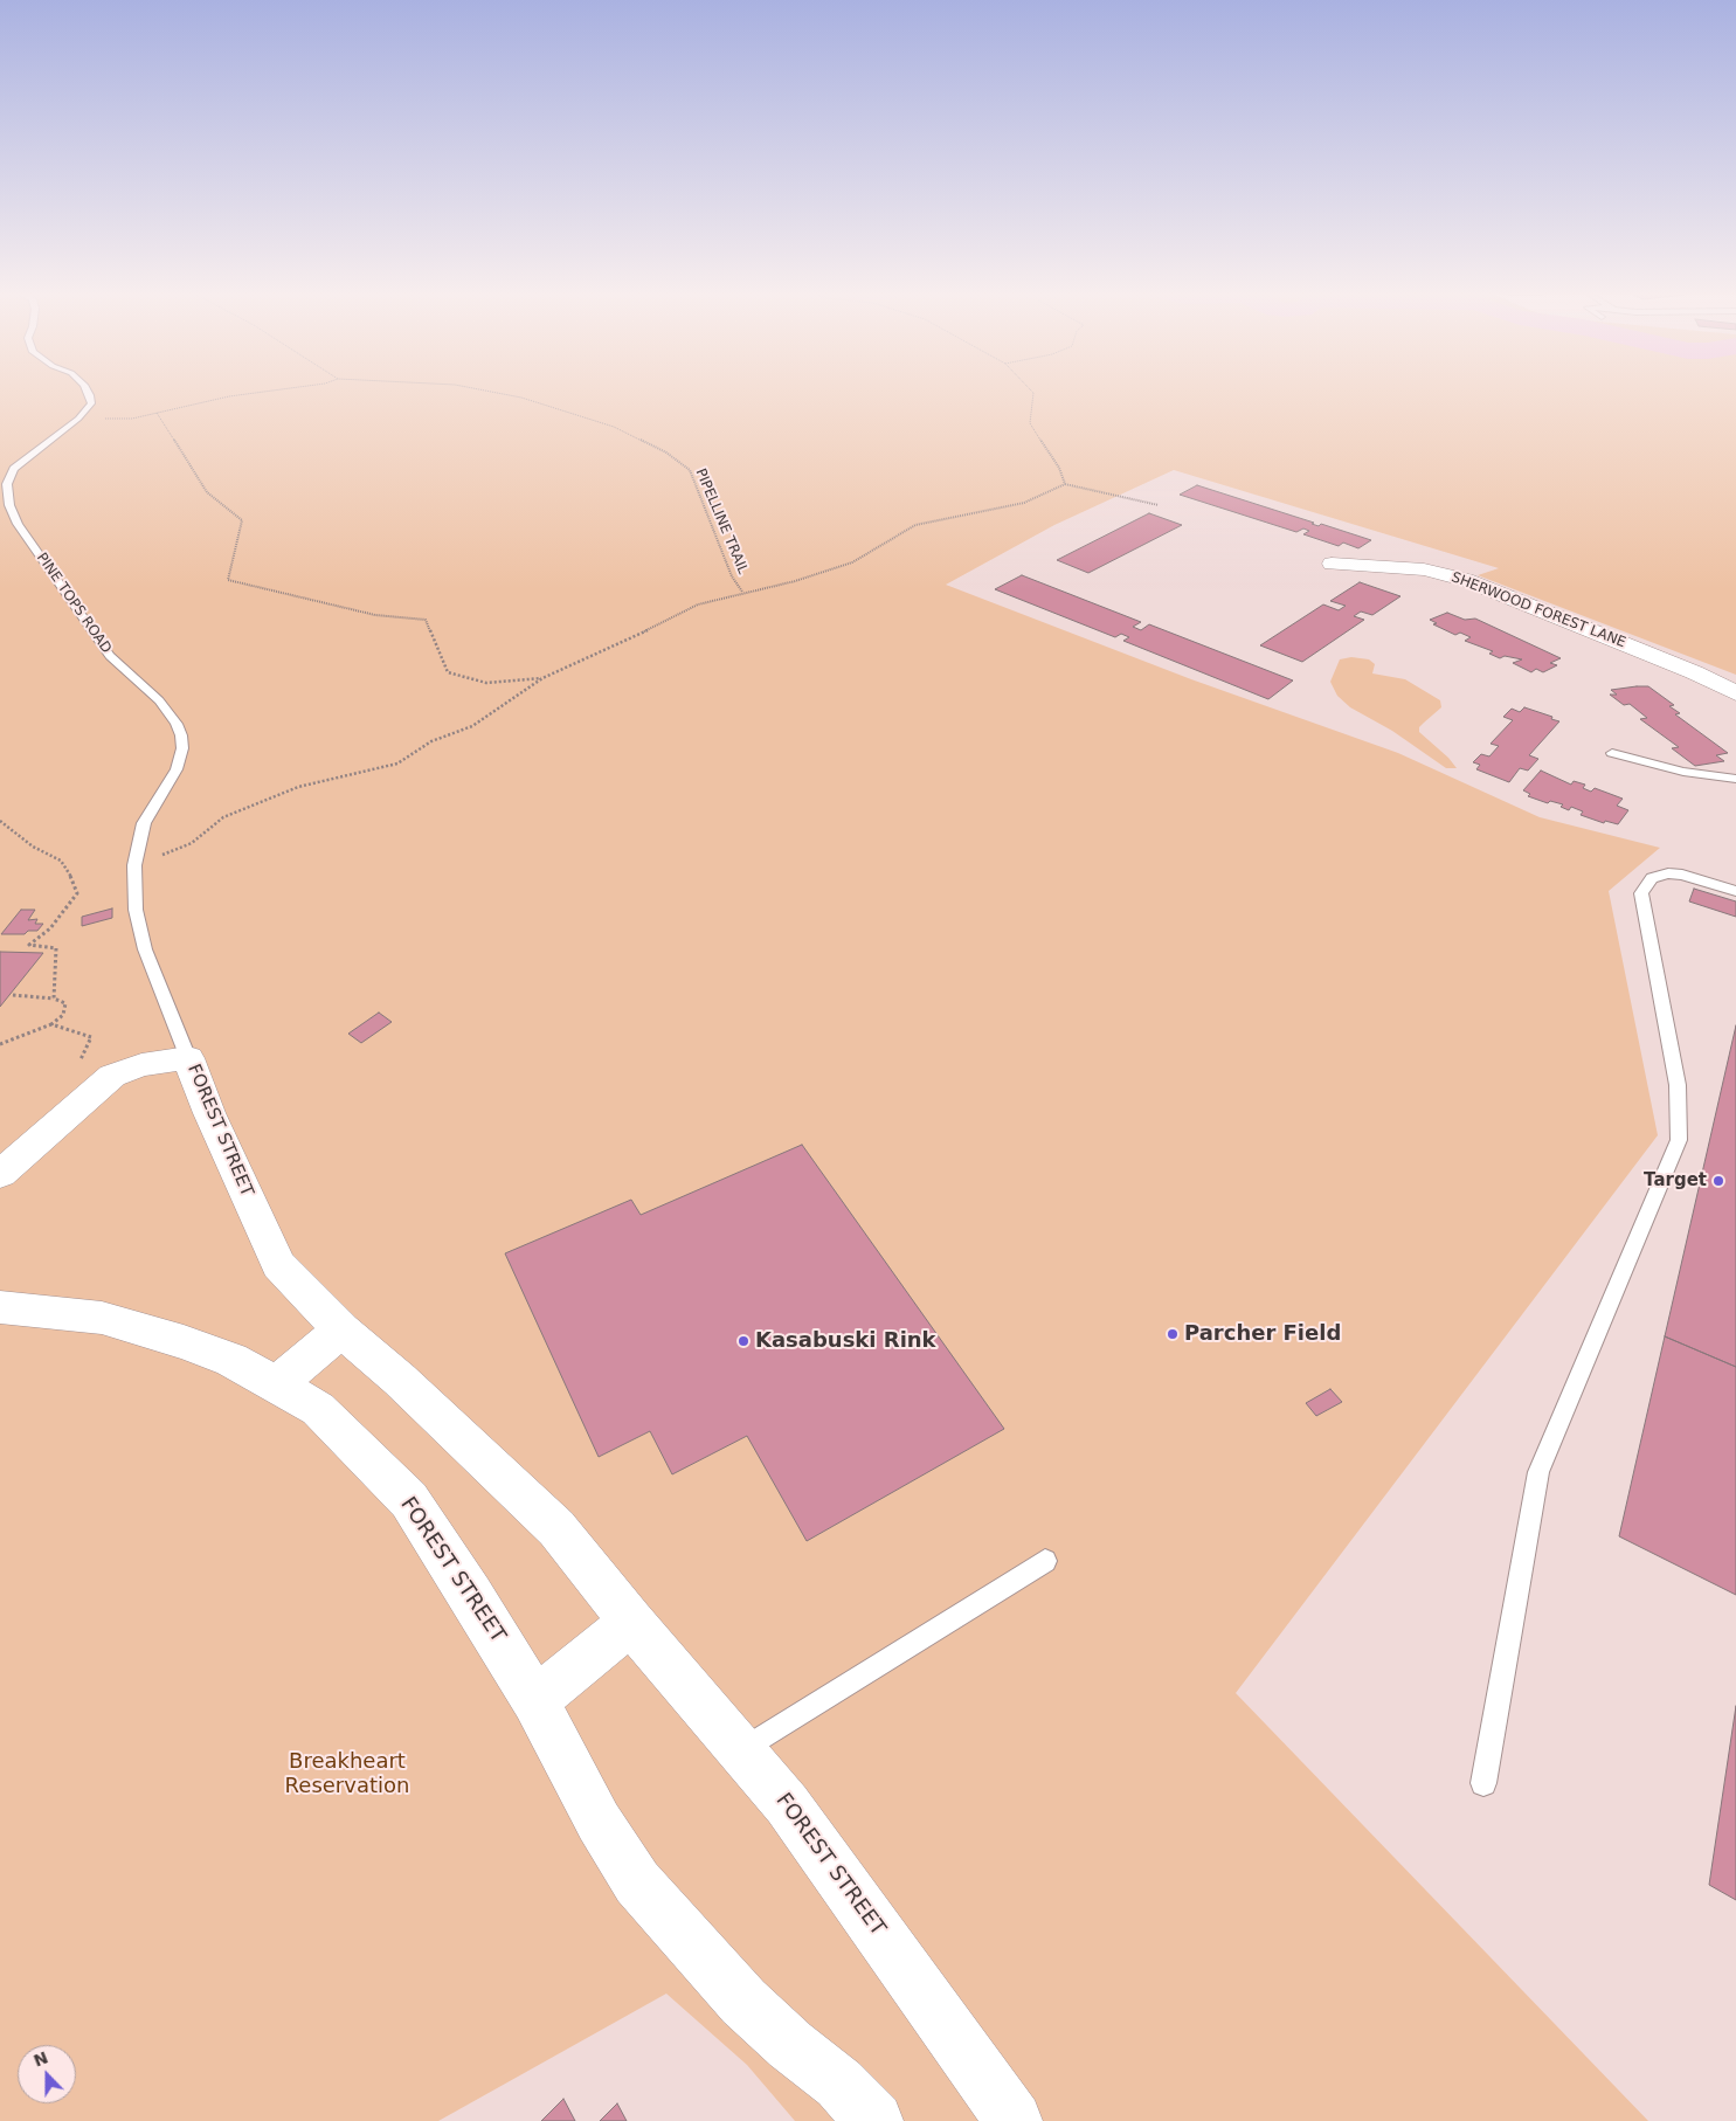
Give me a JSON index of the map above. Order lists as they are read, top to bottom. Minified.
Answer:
{"streets":{"street":["SHERWOOD FOREST LANE","FOREST STREET"],"lane":["PINE TOPS ROAD"],"path":["PIPELLINE TRAIL"]},"crossings":[["PINE TOPS ROAD","FOREST STREET"]],"parks":["Breakheart Reservation"],"places":["Target","Parcher Field","Kasabuski Rink"],"north":"top"}
